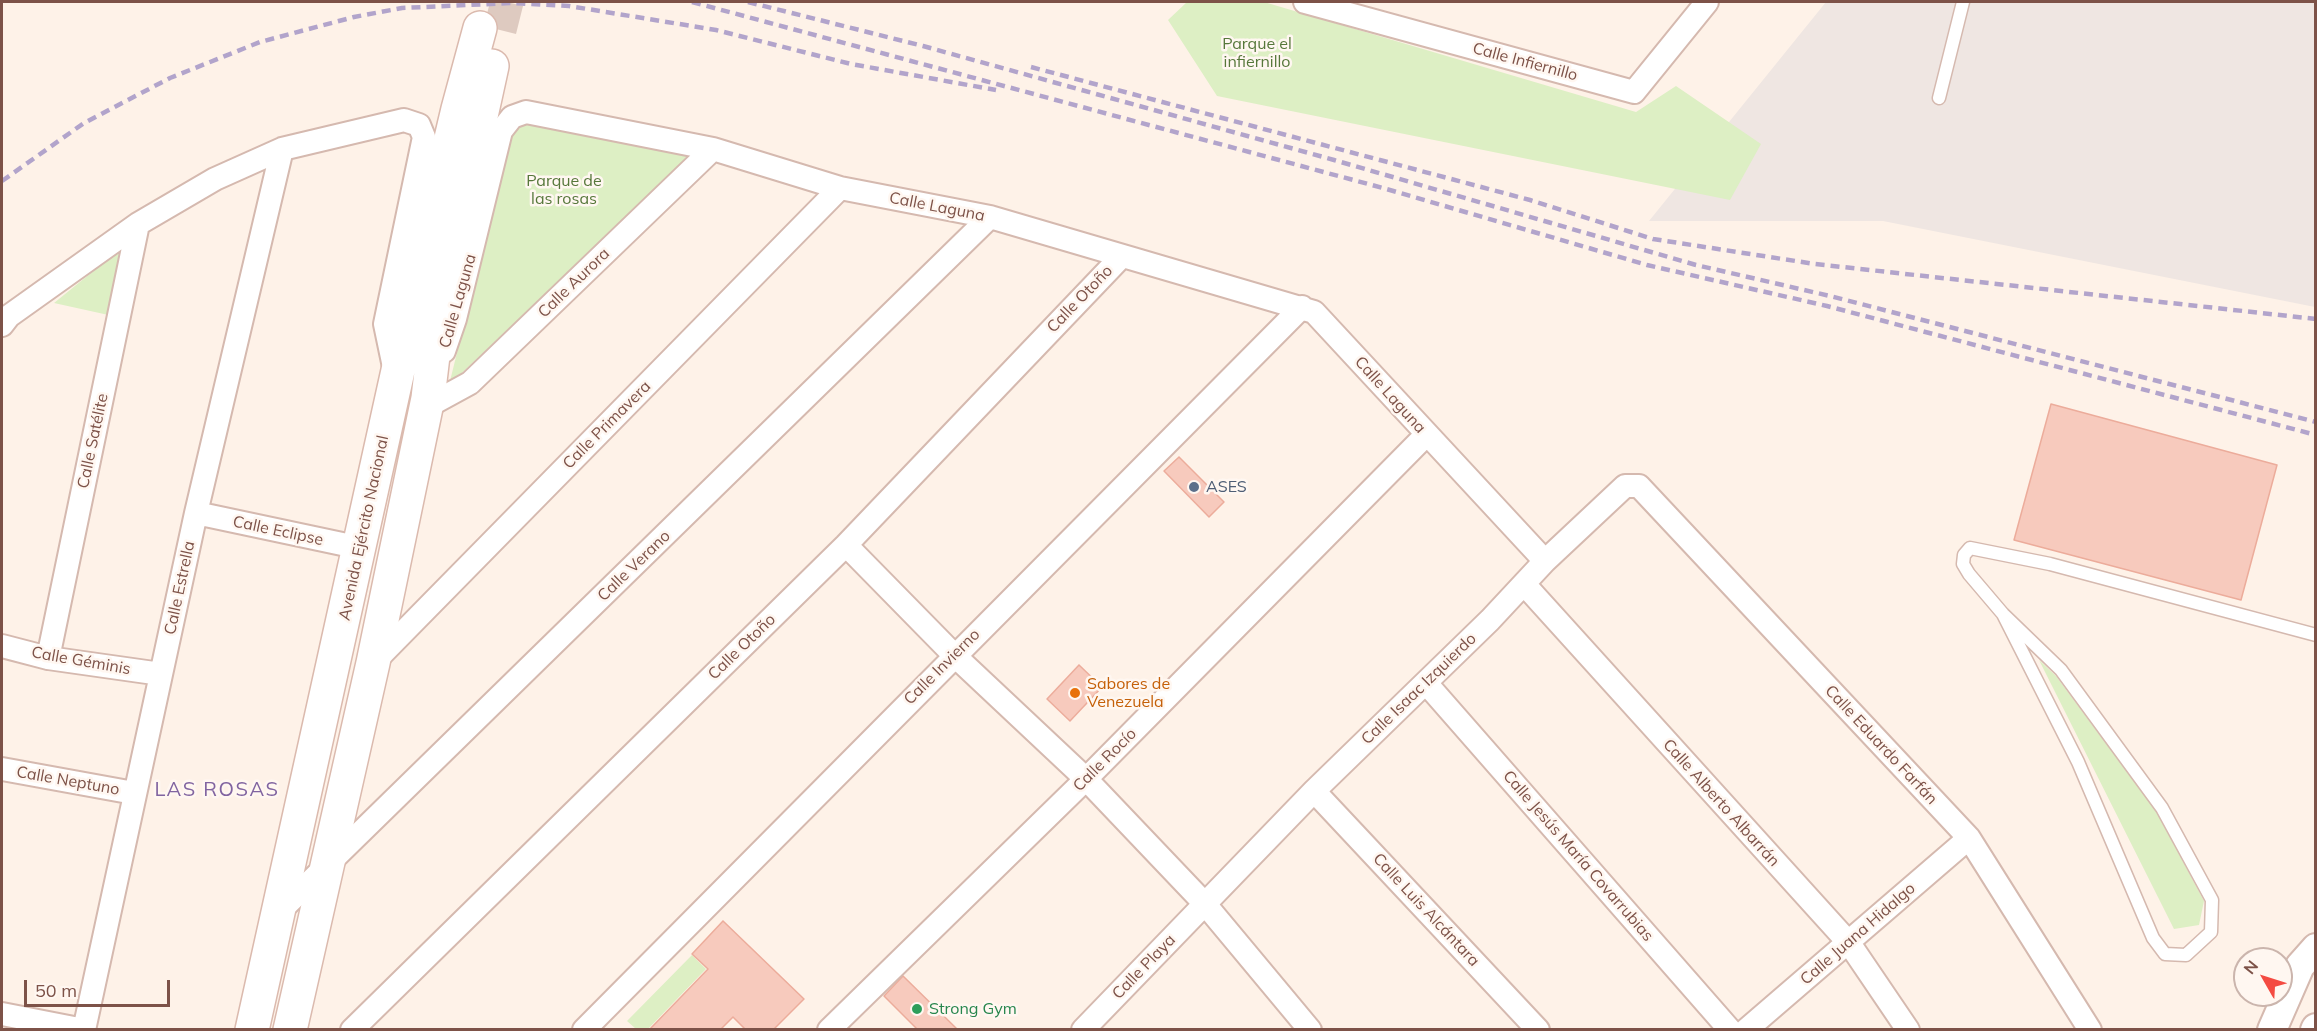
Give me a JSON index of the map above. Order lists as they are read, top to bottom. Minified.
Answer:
{"streets":{"main road":["Avenida Ejército Nacional"],"street":["Calle Infiernillo","Calle Laguna","Calle Aurora","Calle Otoño","Calle Primavera","Calle Satélite","Calle Eclipse","Calle Verano","Calle Estrella","Calle Géminis","Calle Invierno","Calle Isaac Izquierdo","Calle Eduardo Farfán","Calle Rocío","Calle Neptuno","Calle Alberto Albarrán","Calle Jesús María Covarrubias","Calle Luis Alcántara","Calle Juana Hidalgo","Calle Playa"]},"crossings":[["Calle Laguna","Calle Aurora"],["Calle Laguna","Calle Otoño"],["Calle Laguna","Calle Primavera"],["Calle Laguna","Avenida Ejército Nacional"],["Calle Laguna","Calle Verano"],["Calle Laguna","Calle Invierno"],["Calle Laguna","Calle Isaac Izquierdo"],["Calle Laguna","Calle Rocío"],["Calle Aurora","Avenida Ejército Nacional"],["Calle Primavera","Avenida Ejército Nacional"],["Calle Satélite","Calle Géminis"],["Avenida Ejército Nacional","Calle Eclipse"],["Avenida Ejército Nacional","Calle Verano"],["Calle Eclipse","Calle Estrella"],["Calle Estrella","Calle Géminis"],["Calle Estrella","Calle Neptuno"],["Calle Isaac Izquierdo","Calle Eduardo Farfán"],["Calle Isaac Izquierdo","Calle Alberto Albarrán"],["Calle Isaac Izquierdo","Calle Jesús María Covarrubias"],["Calle Isaac Izquierdo","Calle Luis Alcántara"],["Calle Isaac Izquierdo","Calle Playa"],["Calle Eduardo Farfán","Calle Juana Hidalgo"],["Calle Alberto Albarrán","Calle Juana Hidalgo"]],"districts":["LAS ROSAS"],"parks":["Parque el infiernillo","Parque de las rosas"],"places":["ASES","Sabores de Venezuela","Strong Gym"],"scale_bar":"50 m","north":"top left"}
